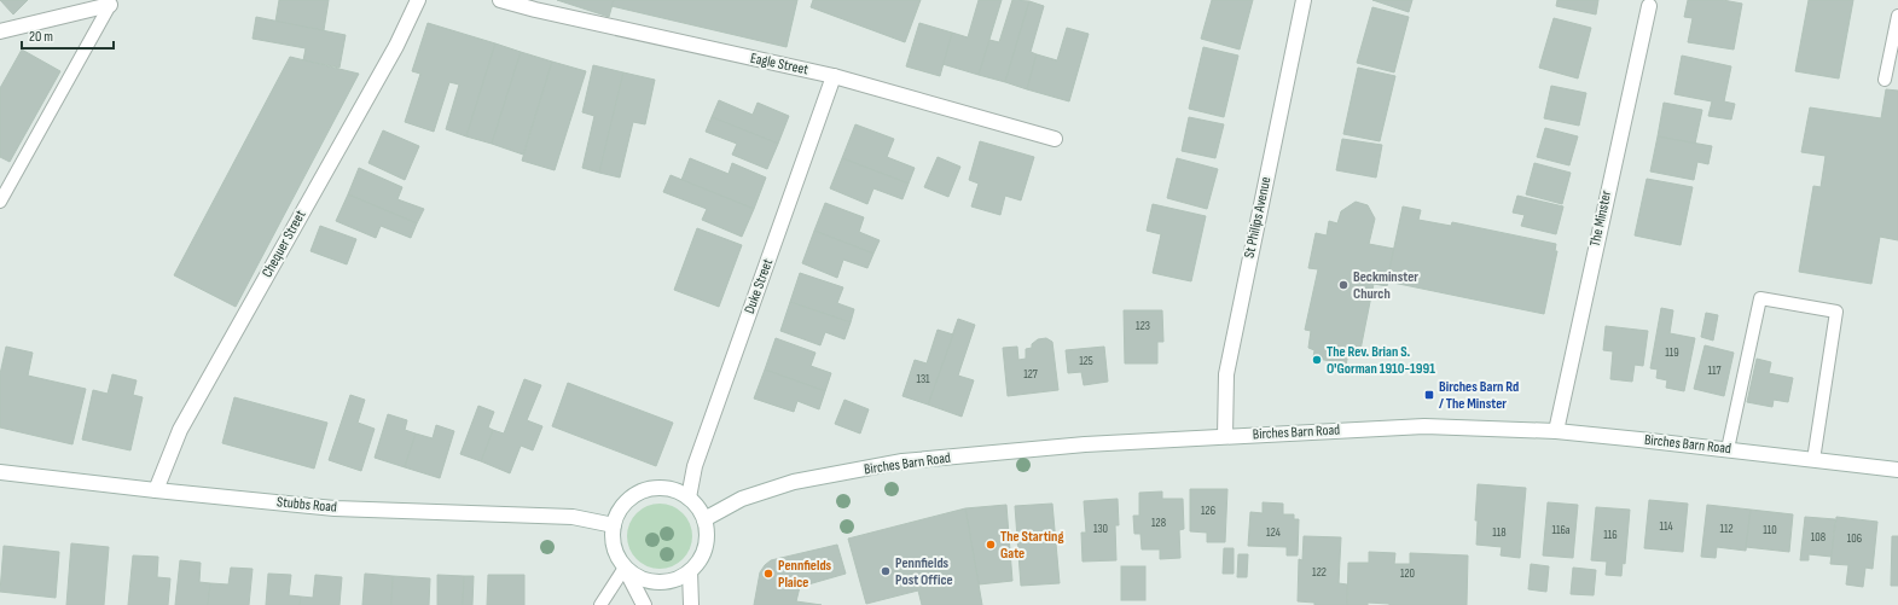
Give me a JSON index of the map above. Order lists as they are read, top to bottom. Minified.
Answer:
{"streets":{"street":["Eagle Street","St Philips Avenue","The Minster","Chequer Street","Duke Street","Birches Barn Road","Stubbs Road"]},"crossings":[["Eagle Street","Duke Street"],["St Philips Avenue","Birches Barn Road"],["The Minster","Birches Barn Road"],["Chequer Street","Stubbs Road"],["Duke Street","Birches Barn Road"],["Duke Street","Stubbs Road"],["Birches Barn Road","Stubbs Road"]],"places":{"other":["Beckminster Church","The Rev. Brian S. O'Gorman 1910-1991","The Starting Gate","Pennfields Post Office","Pennfields Plaice"],"transit":["Birches Barn Rd / The Minster"]},"house_numbers":["123","119","125","117","127","131","126","128","114","130","112","116a","110","124","118","116","108","106","122","120"],"scale_bar":"20 m"}
